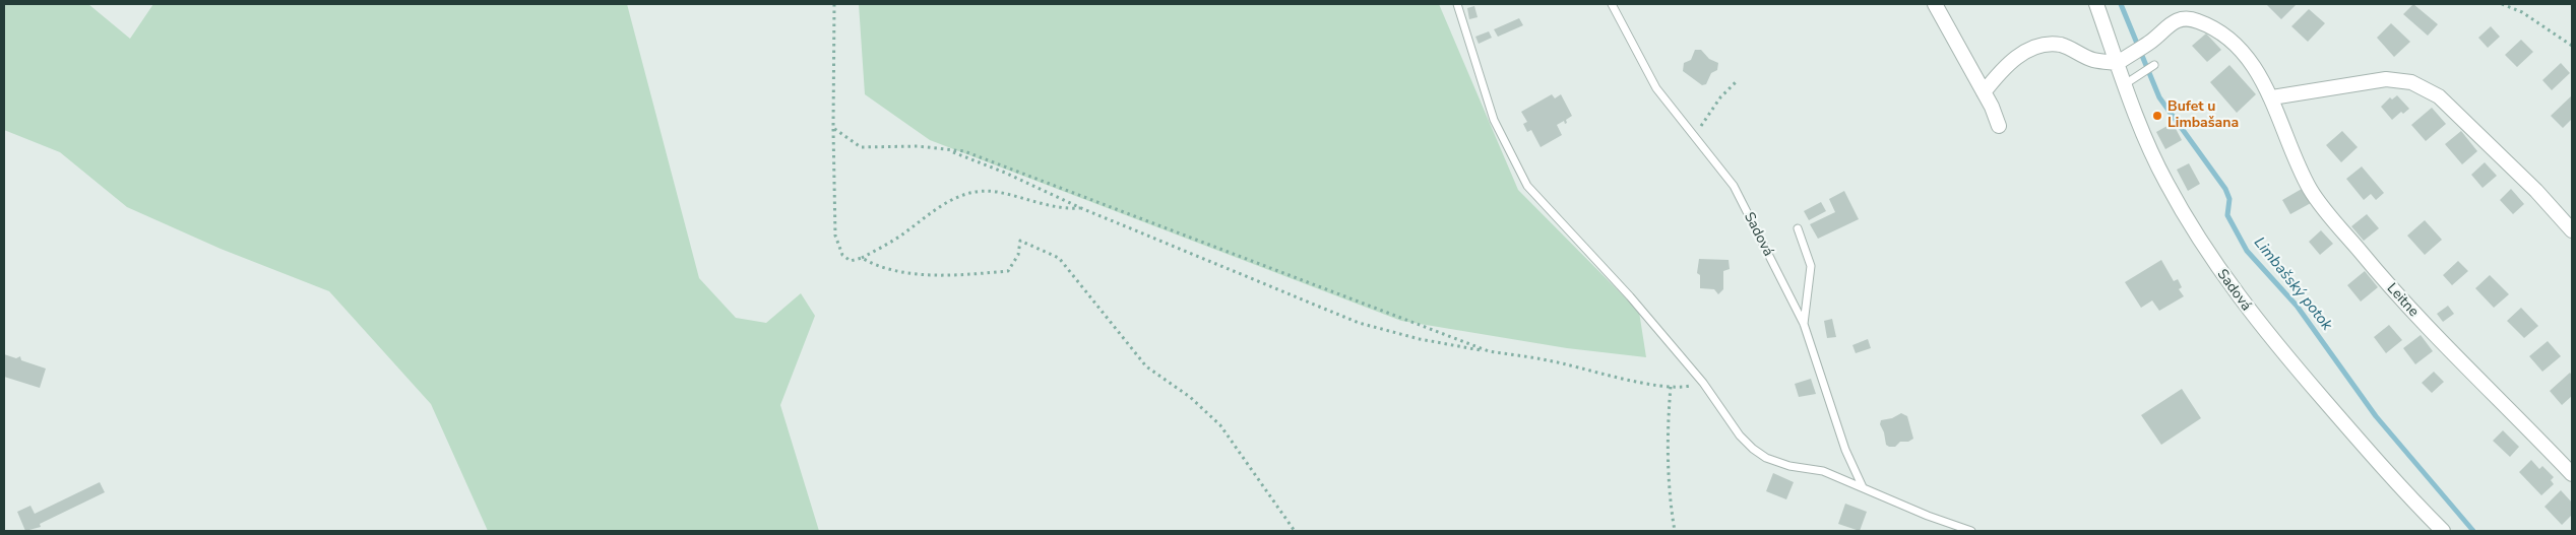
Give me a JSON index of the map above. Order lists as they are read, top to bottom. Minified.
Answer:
{"streets":{"street":["Sadová","Leitne"]},"crossings":[["Sadová","Leitne"]],"water":["Limbašský potok"],"places":["Bufet u Limbašana"]}
